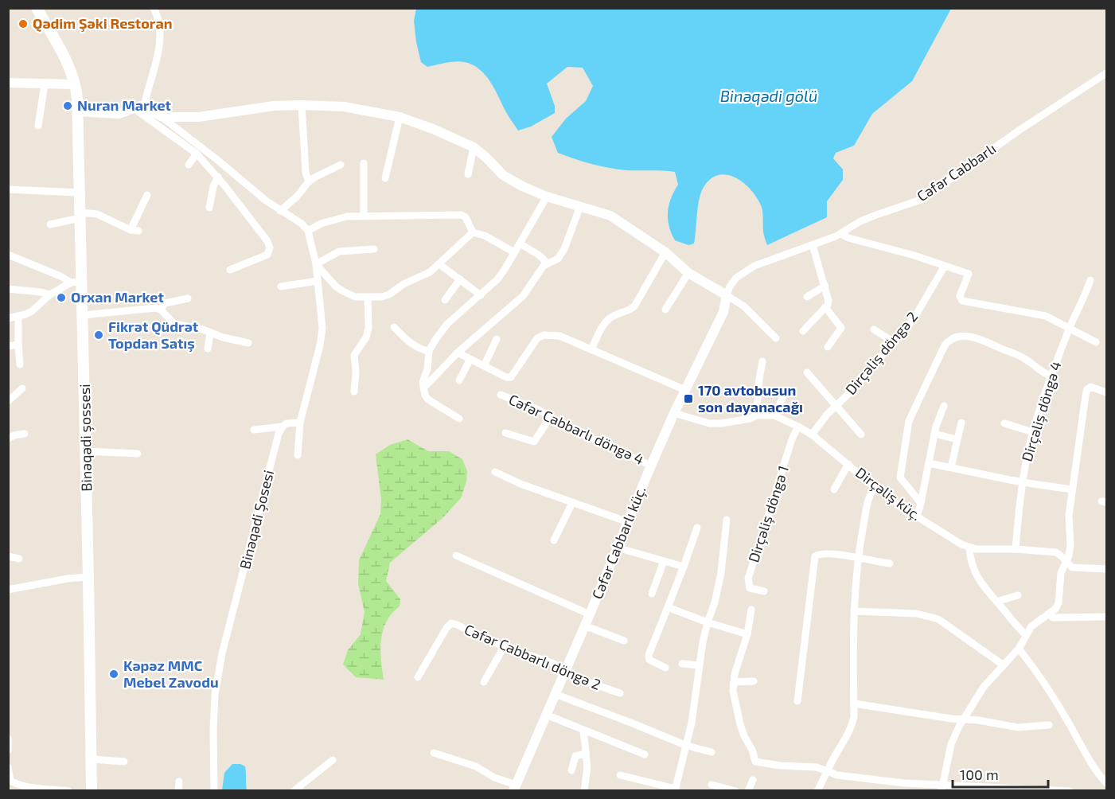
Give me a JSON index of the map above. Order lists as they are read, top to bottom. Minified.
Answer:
{"streets":{"main road":["Binəqədi şossesi"],"street":["Cəfər Cabbarlı","Dirçəliş döngə 2","Dirçəliş döngə 4","Cəfər Cabbarlı döngə 4","Dirçəliş küç.","Dirçəliş döngə 1","Binəqədi Şosesi","Cəfər Cabbarlı küç.","Cəfər Cabbarlı döngə 2"]},"crossings":[["Cəfər Cabbarlı","Cəfər Cabbarlı küç."],["Dirçəliş döngə 2","Dirçəliş küç."],["Dirçəliş döngə 4","Dirçəliş küç."],["Cəfər Cabbarlı döngə 4","Cəfər Cabbarlı küç."],["Dirçəliş küç.","Dirçəliş döngə 1"],["Dirçəliş küç.","Cəfər Cabbarlı küç."],["Cəfər Cabbarlı küç.","Cəfər Cabbarlı döngə 2"]],"water":["Binəqədi gölü"],"places":{"other":["Qədim Şəki Restoran","Nuran Market","Orxan Market","Fikrət Qüdrət Topdan Satış","Kəpəz MMC Mebel Zavodu"],"transit":["170 avtobusun son dayanacağı"]},"scale_bar":"100 m"}
